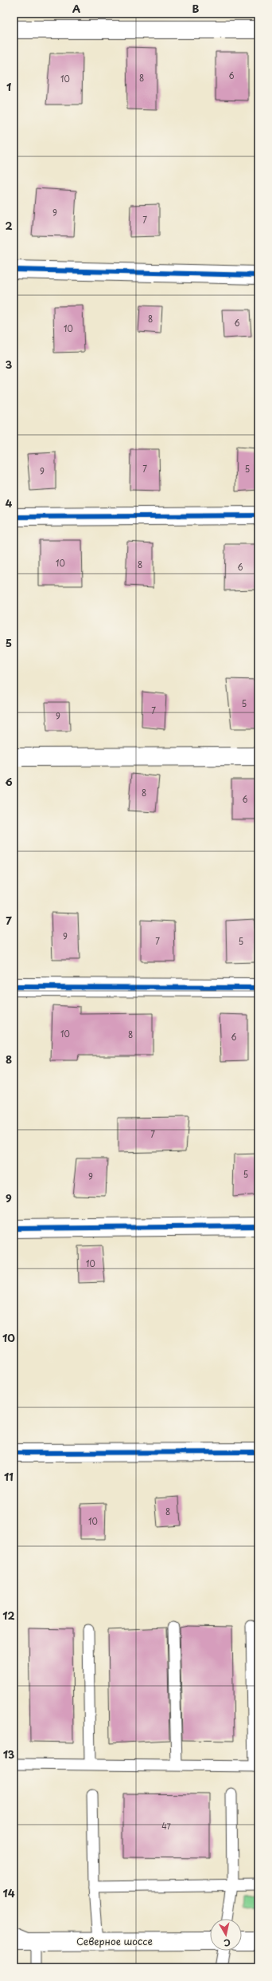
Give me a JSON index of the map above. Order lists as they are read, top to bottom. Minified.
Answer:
{"streets":{"street":["Северное шоссе"]},"house_numbers":["6","8","10","9","7","8","6","10","7","5","9","10","8","6","5","7","9","8","6","9","7","5","10","8","6","7","5","9","10","8","10","47"],"north":"bottom","grid":{"columns":["A","B"],"rows":["1","2","3","4","5","6","7","8","9","10","11","12","13","14"]}}
